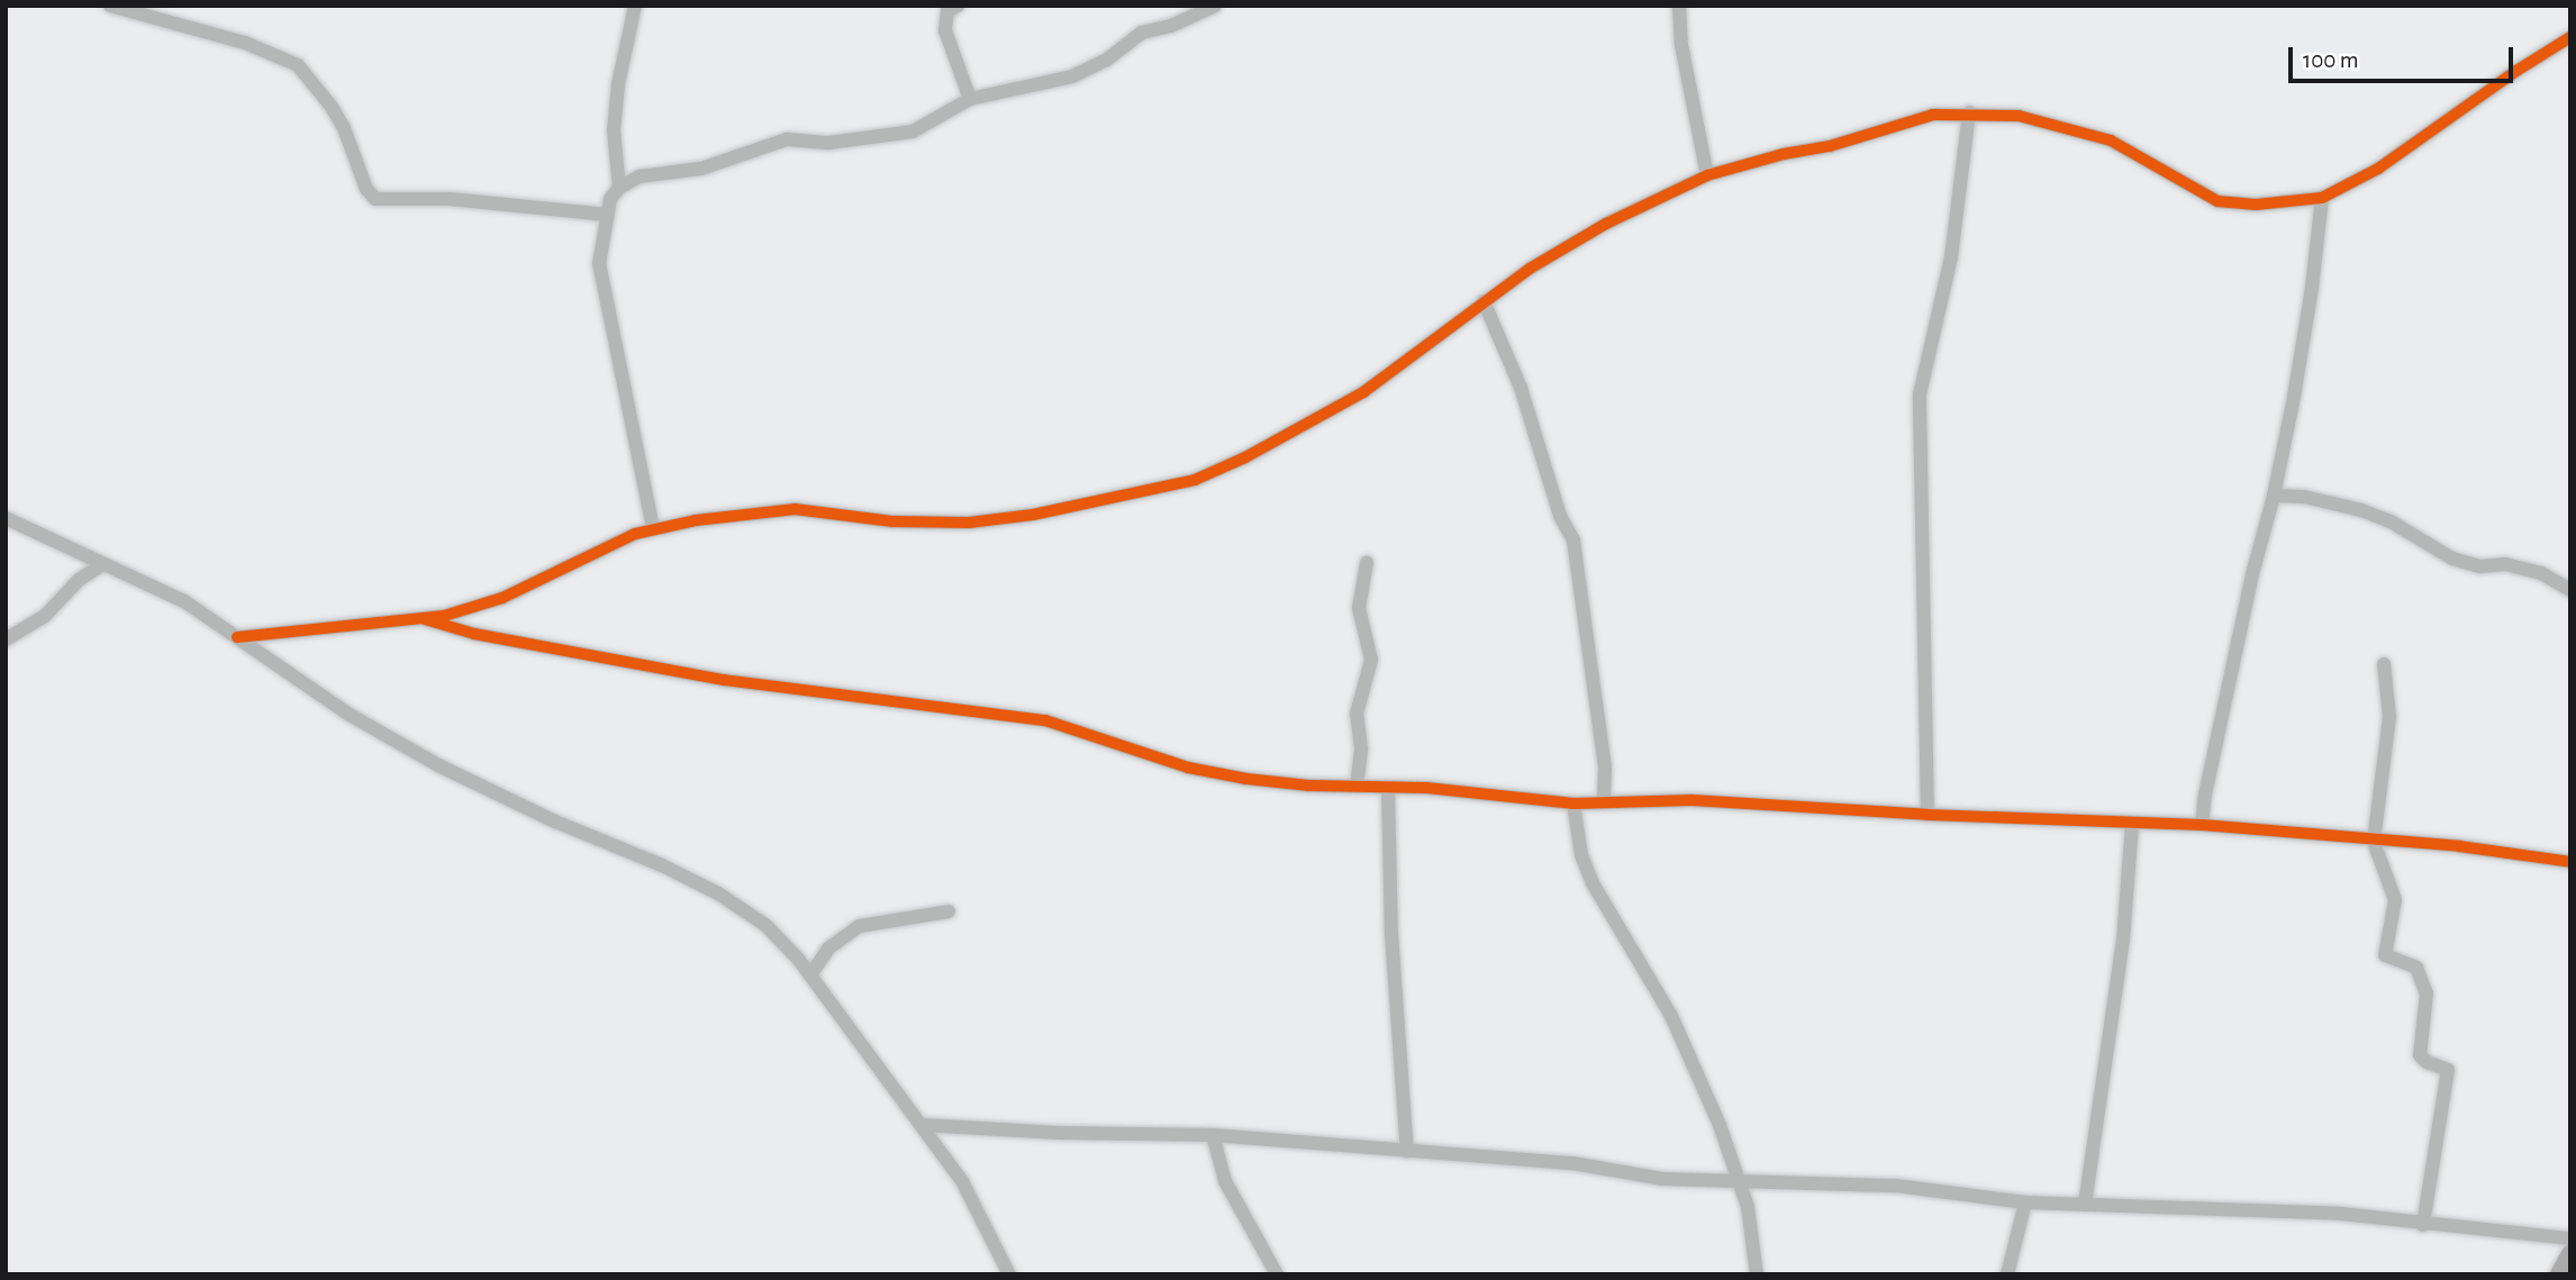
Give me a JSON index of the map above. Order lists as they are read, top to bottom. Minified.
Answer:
{"scale_bar":"100 m"}
